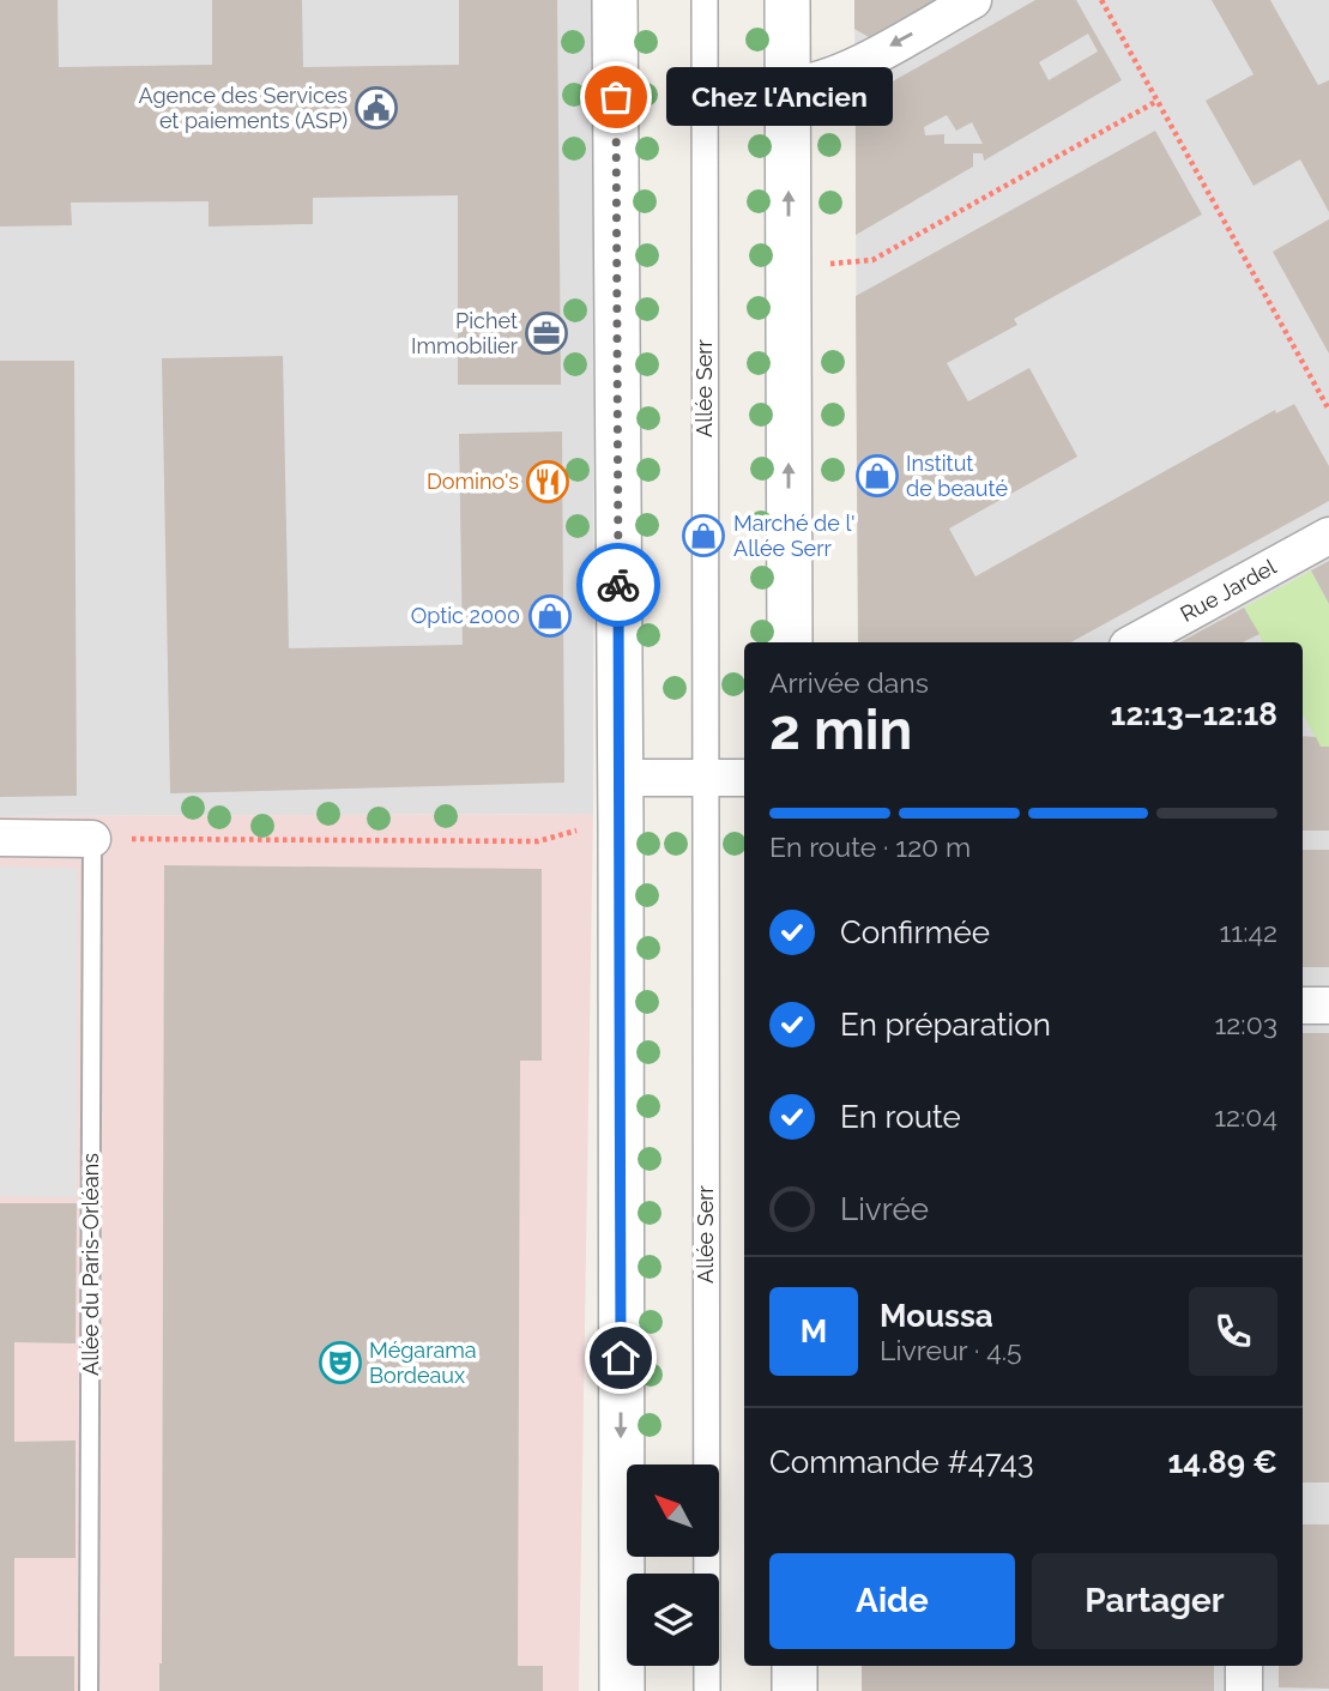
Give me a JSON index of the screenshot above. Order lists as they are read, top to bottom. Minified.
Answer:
{"streets":{"street":["Allée Serr","Rue Jardel"],"lane":["Allée du Paris-Orléans"]},"places":{"other":["Chez l'Ancien"],"public building":["Agence des Services et paiements (ASP)"],"office":["Pichet Immobilier"],"shop":["Institut de beauté","Marché de l' Allée Serr","Optic 2000"],"restaurant":["Domino's"],"theatre":["Mégarama Bordeaux"]},"north":"top left","page":{"bubble":"Chez l'Ancien","heading":["2 min","Arrivée dans","12:13–12:18"],"panel":["Moussa","Livreur · 4.5","Commande #4743","14.89 €"],"bar":"En route · 120 m","list":[["Confirmée","11:42"],["En préparation","12:03"],["En route","12:04"],"Livrée"],"round":"M","buttons":["Aide","Partager"]}}
